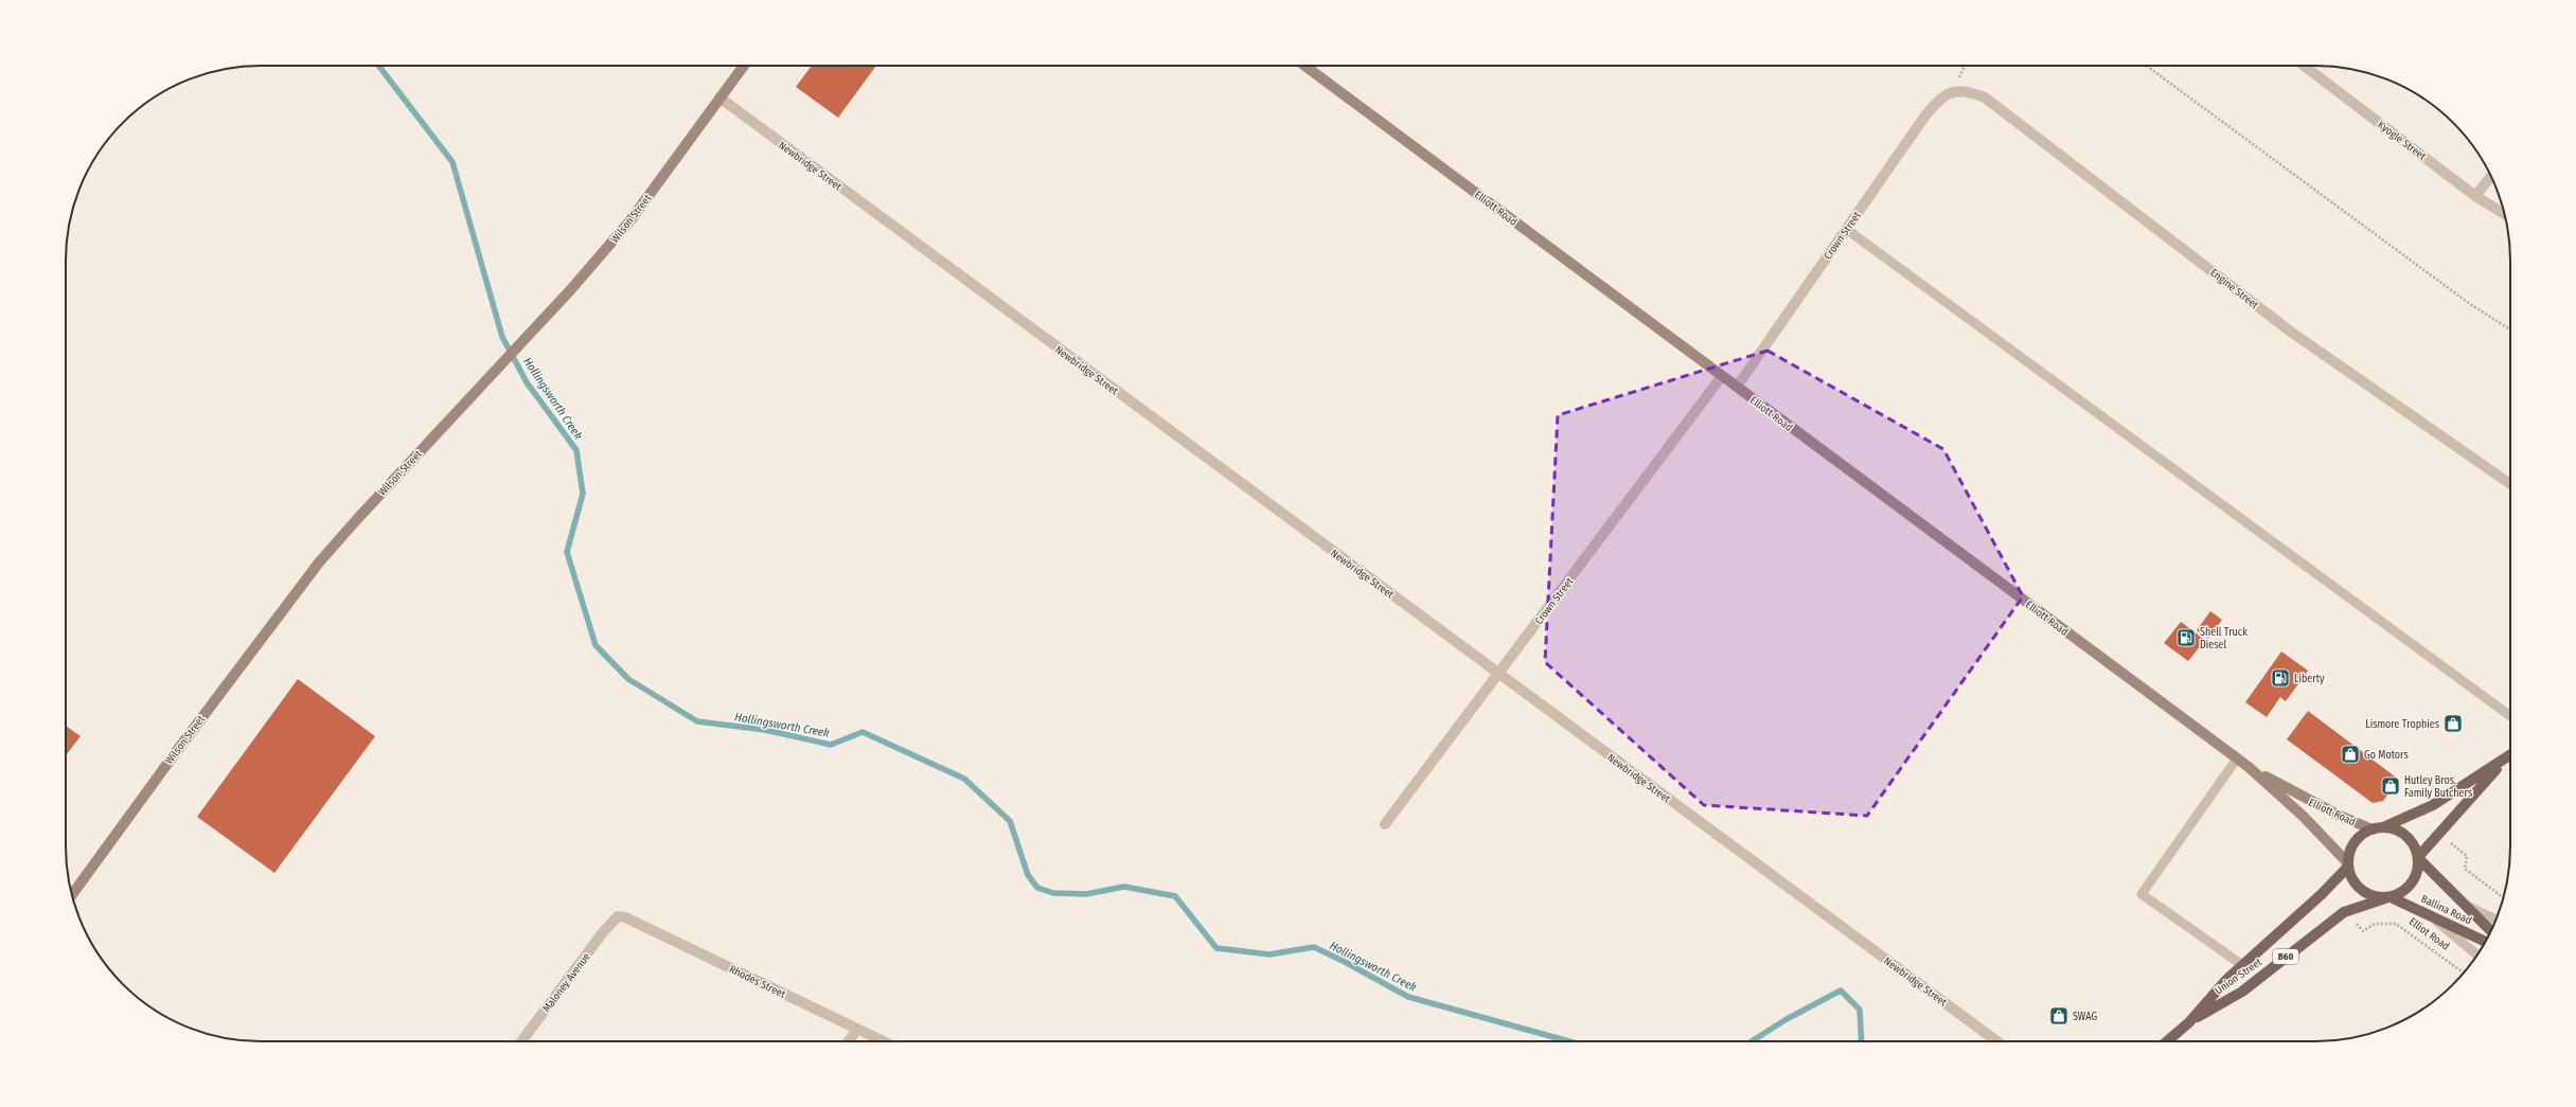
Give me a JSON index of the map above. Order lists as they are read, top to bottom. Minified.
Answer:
{"streets":{"main road":["Ballina Road","B60","Union Street"],"street":["Kyogle Street","Newbridge Street","Elliott Road","Wilson Street","Crown Street","Engine Street","Rhodes Street","Maloney Avenue"],"lane":["Elliot Road"]},"crossings":[["Newbridge Street","Wilson Street"],["Newbridge Street","Crown Street"],["Elliott Road","Crown Street"],["Elliott Road","Ballina Road"],["Elliott Road","B60"],["Elliott Road","Union Street"],["Crown Street","Engine Street"],["Ballina Road","Elliot Road"],["Ballina Road","B60"],["Ballina Road","Union Street"],["B60","Union Street"],["Rhodes Street","Maloney Avenue"]],"water":["Hollingsworth Creek"],"places":{"fuel station":["Shell Truck Diesel","Liberty"],"shop":["Lismore Trophies","Go Motors","Hutley Bros. Family Butchers","SWAG"]}}
